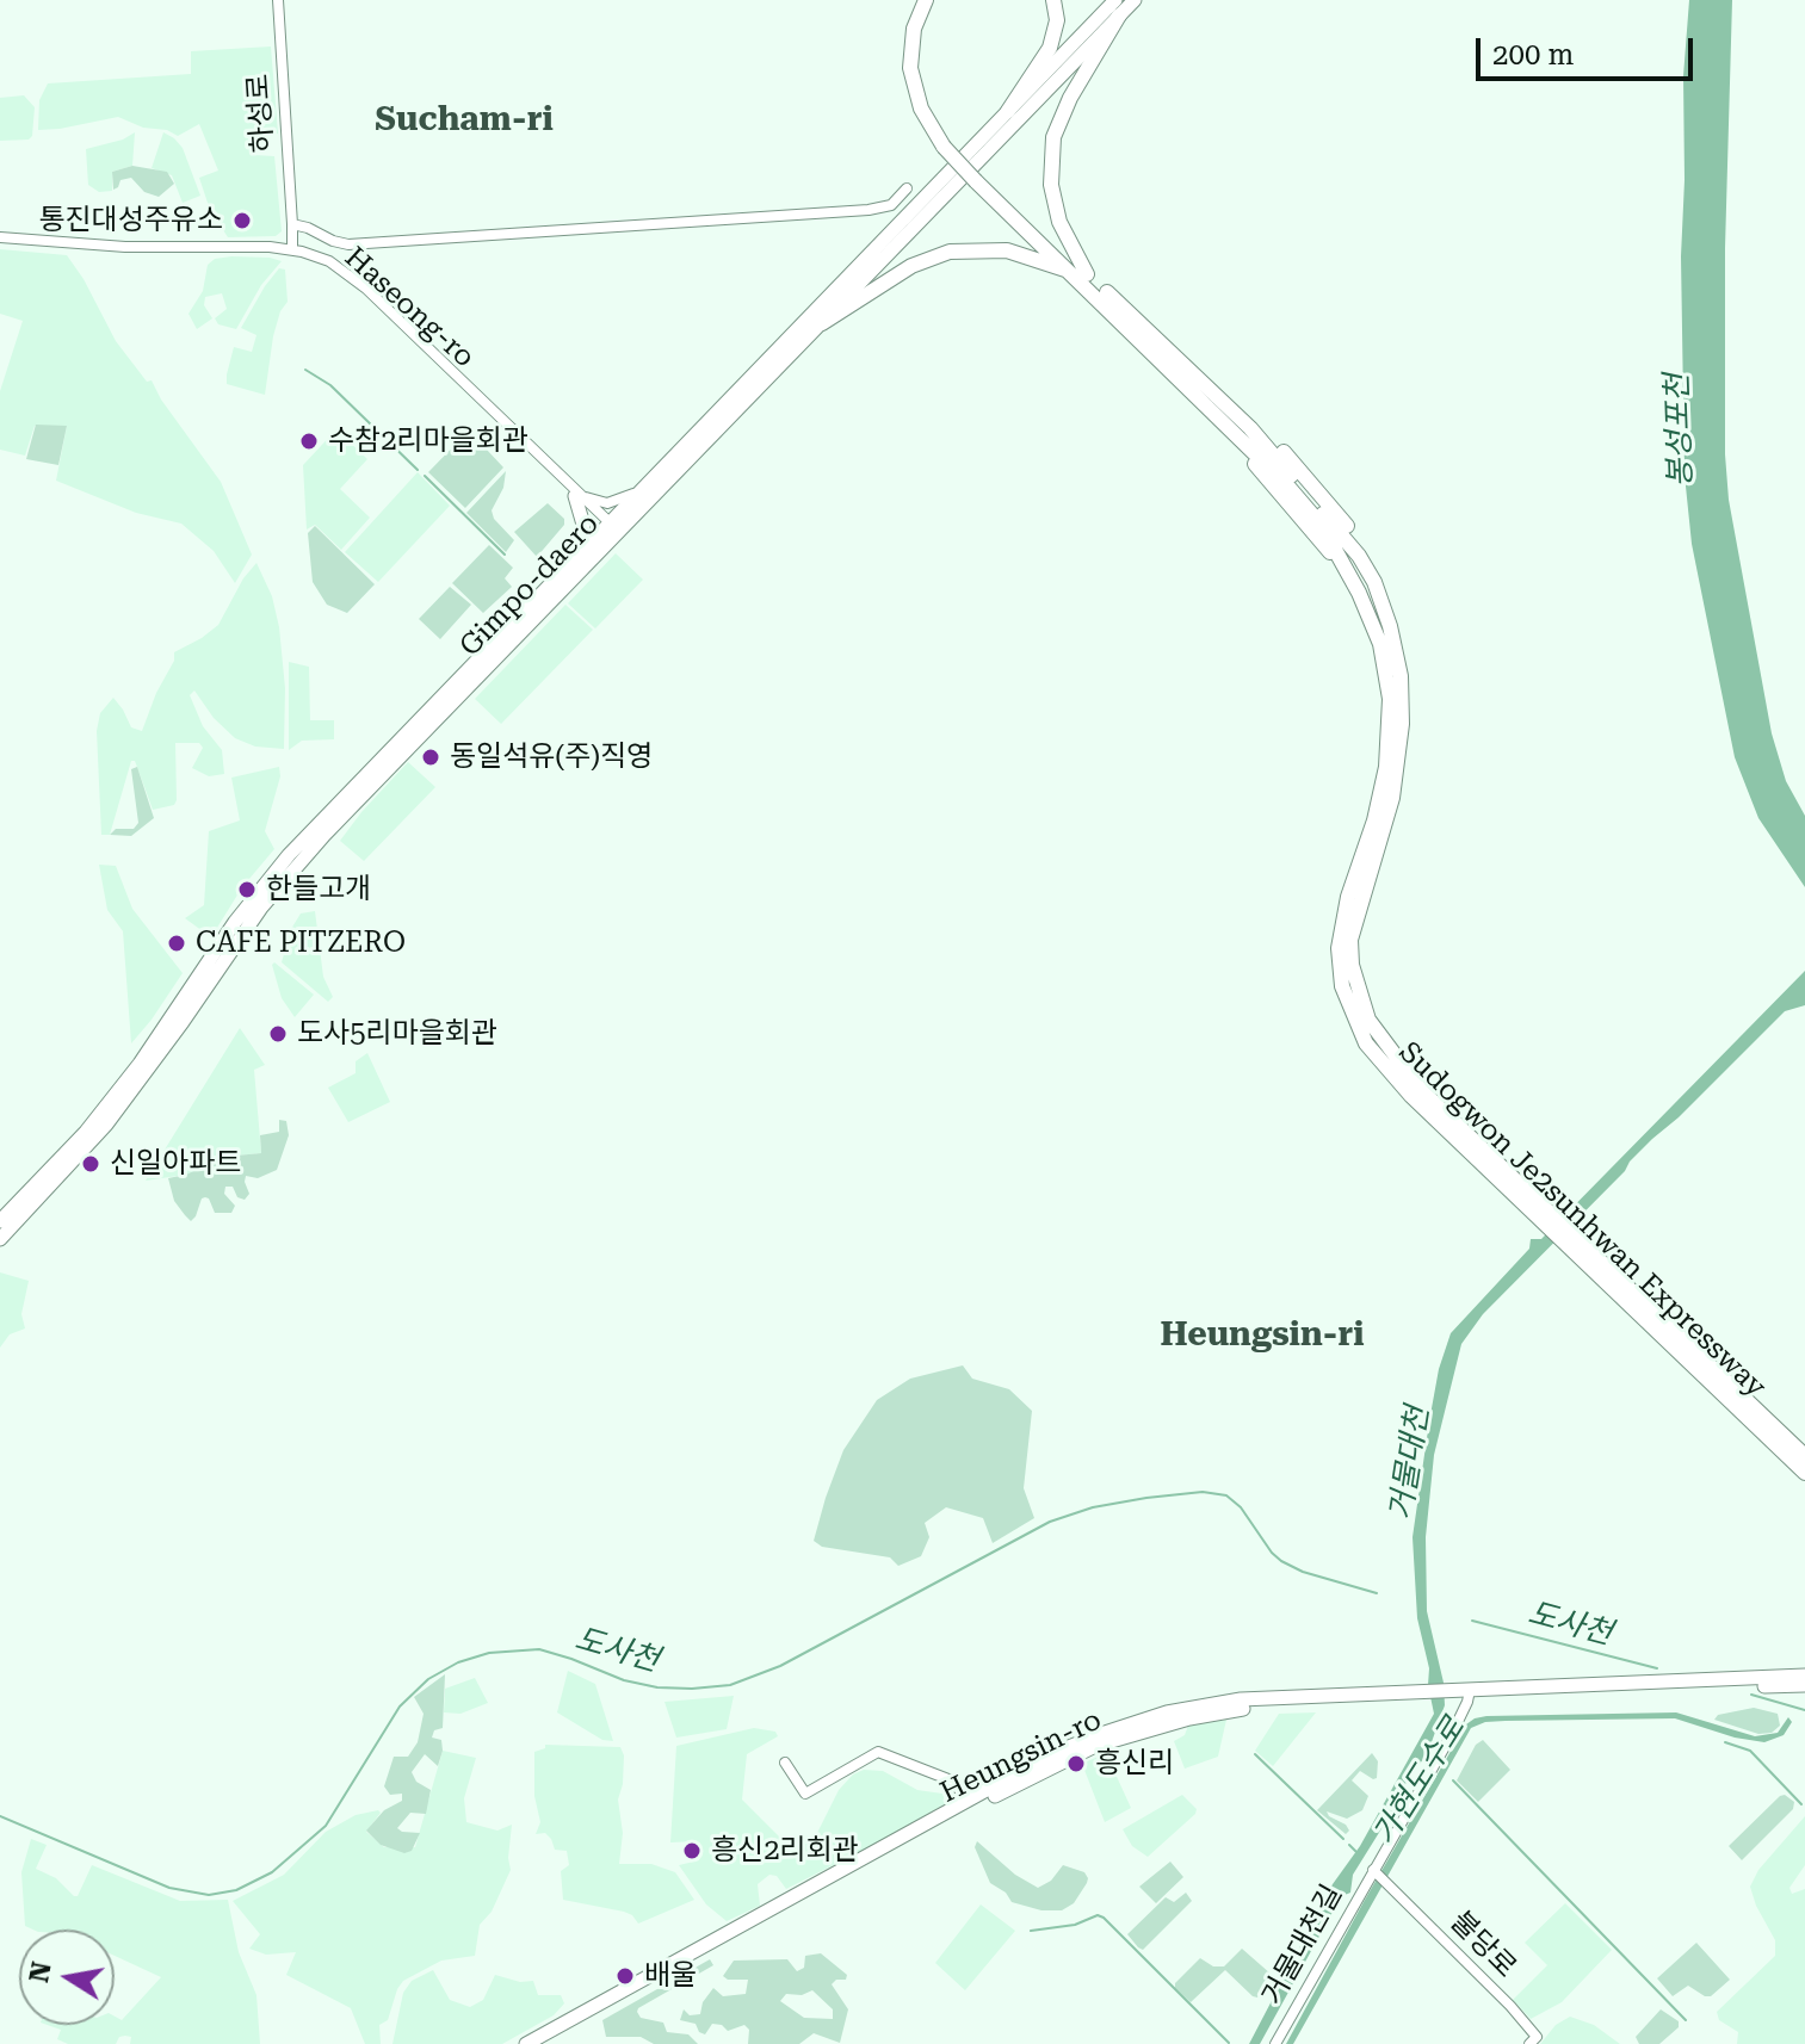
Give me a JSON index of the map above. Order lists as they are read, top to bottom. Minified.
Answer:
{"streets":{"highway":["Sudogwon Je2sunhwan Expressway"],"main road":["Gimpo-daero","Heungsin-ro"],"street":["하성로","Haseong-ro","거물대천길","불당로"]},"crossings":[["하성로","Haseong-ro"],["Haseong-ro","Gimpo-daero"],["거물대천길","불당로"]],"districts":["Sucham-ri","Heungsin-ri"],"water":["봉성포천","거물대천","도사천","가현도수로"],"places":["통진대성주유소","수참2리마을회관","동일석유(주)직영","한들고개","CAFE PITZERO","도사5리마을회관","신일아파트","흥신리","흥신2리회관","배울"],"scale_bar":"200 m","north":"left"}
